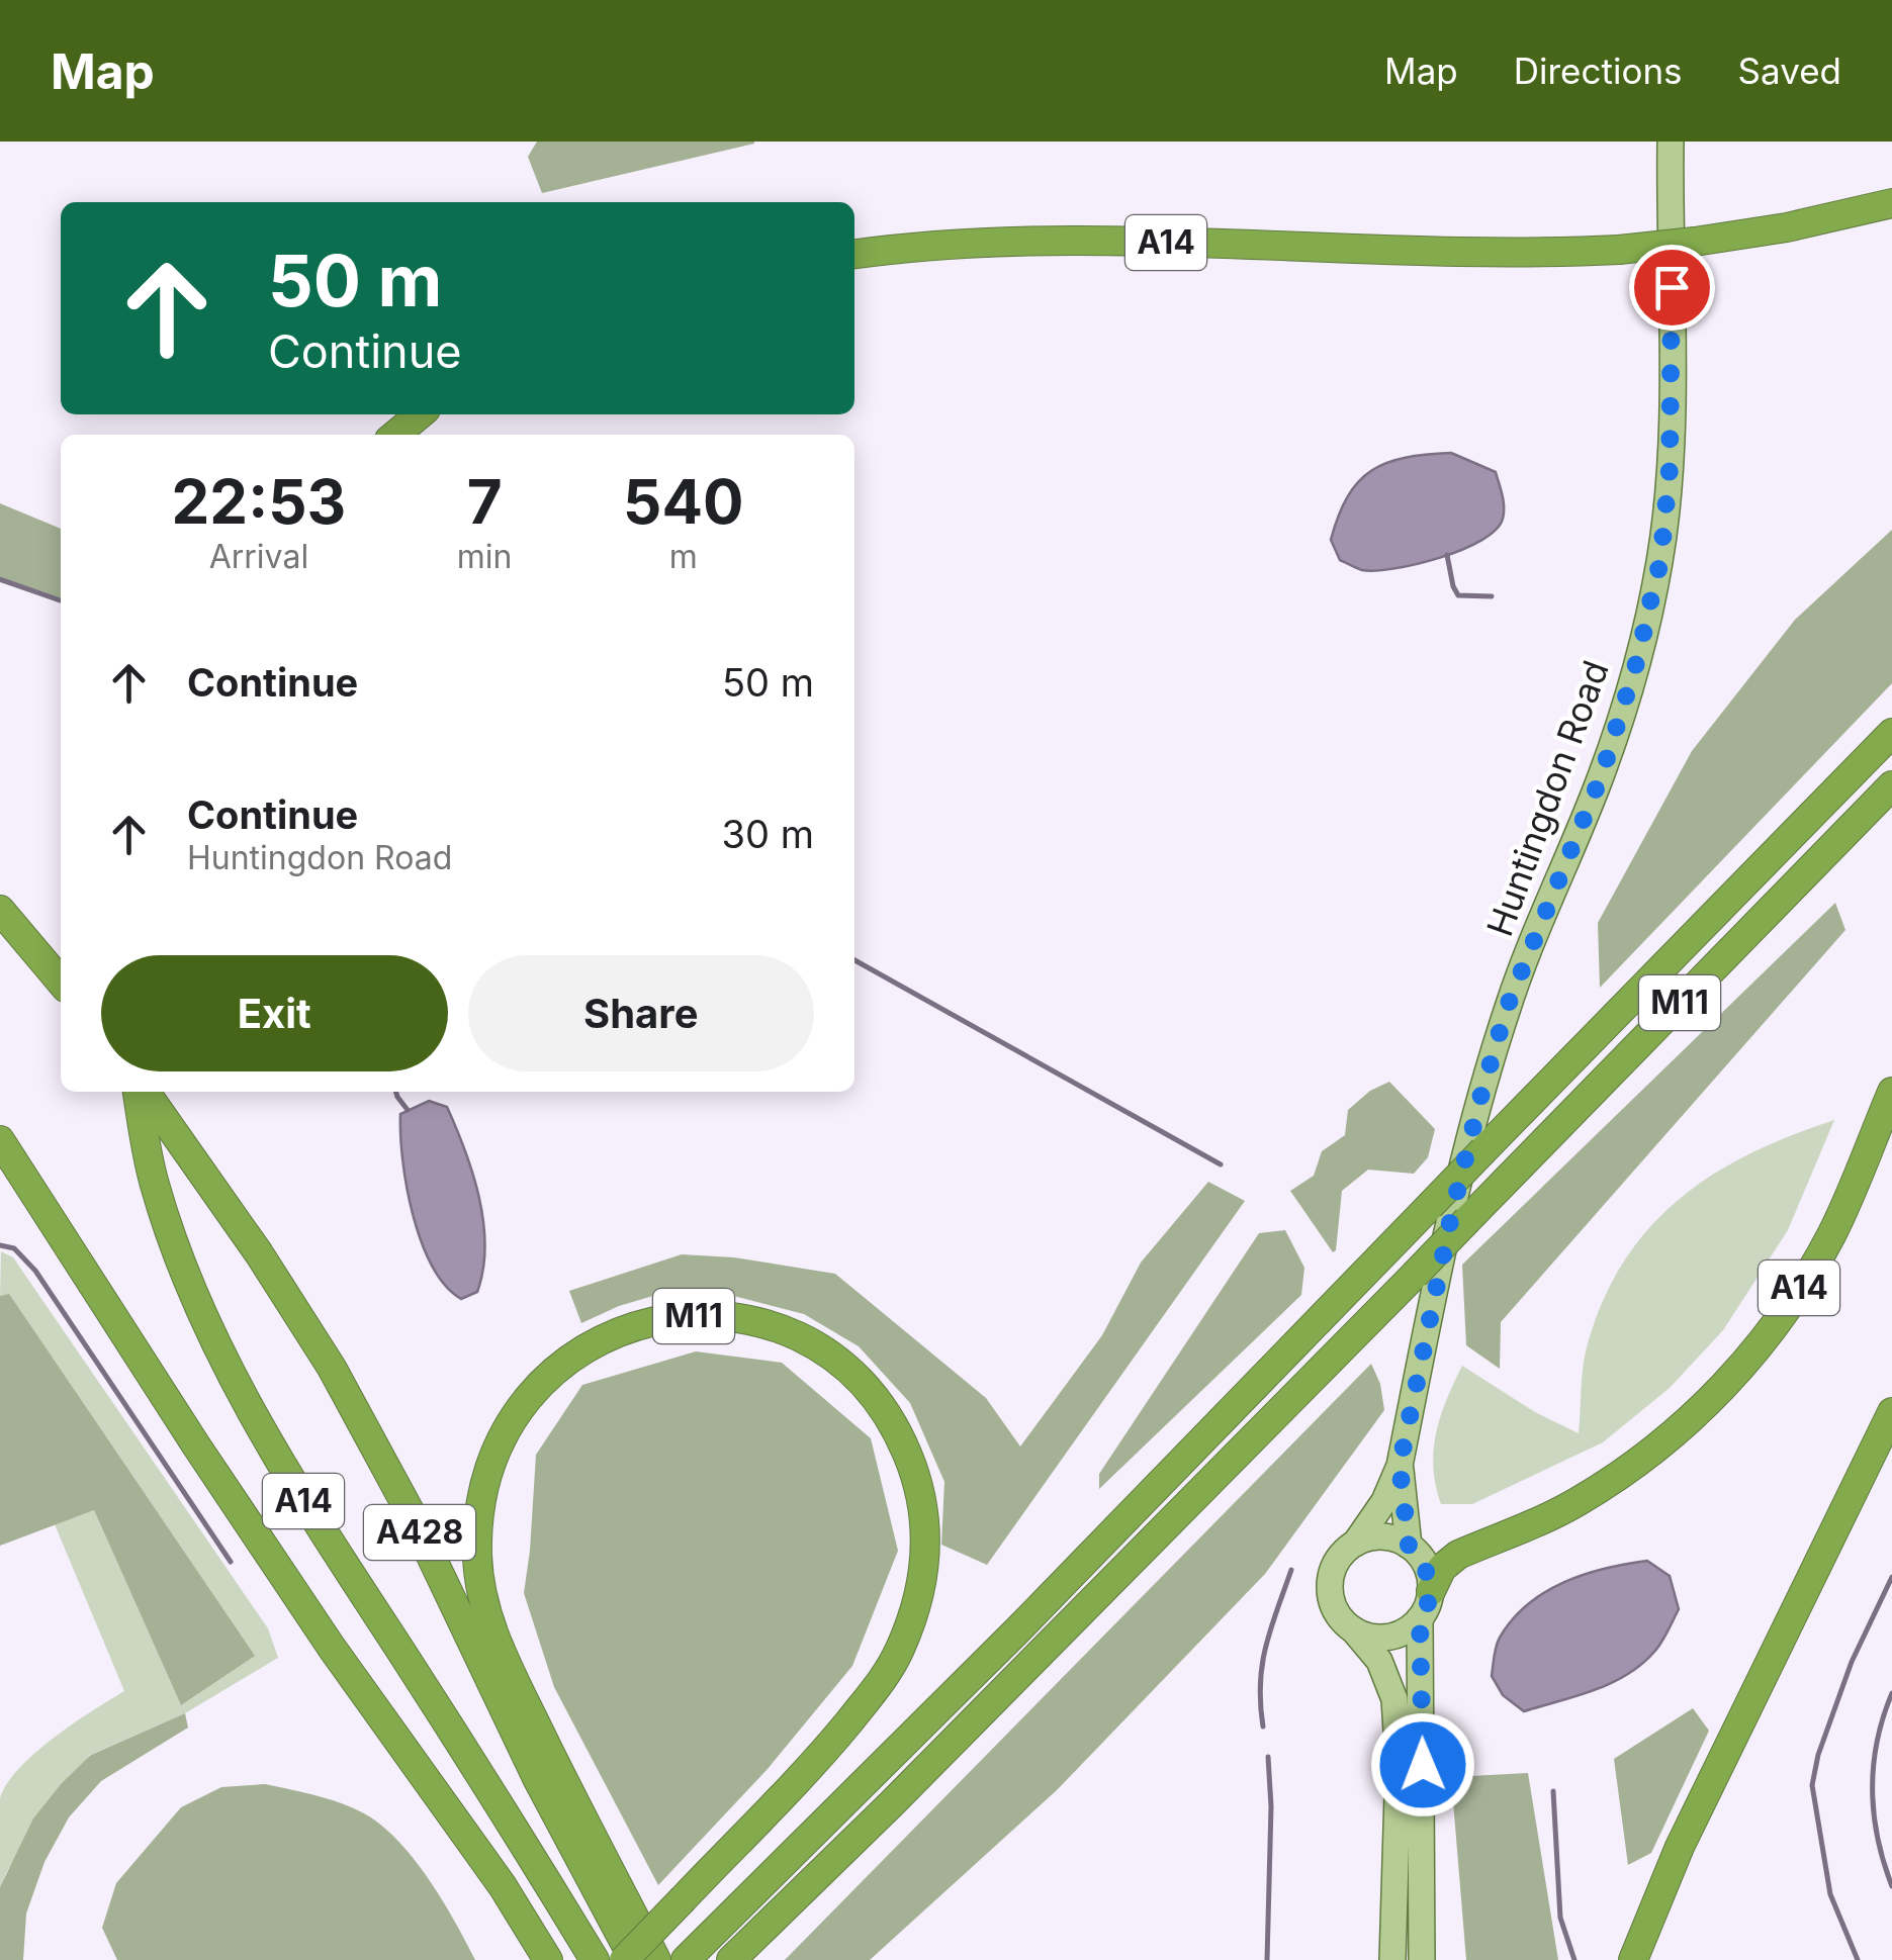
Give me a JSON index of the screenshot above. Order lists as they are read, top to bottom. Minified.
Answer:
{"streets":{"highway":["A14","M11","A428"],"main road":["Huntingdon Road"]},"crossings":[["A14","Huntingdon Road"]],"page":{"header":"Map","nav":["Map","Directions","Saved"],"turn":["50 m","Continue"],"eta":["22:53","Arrival","7","min","540","m"],"list":[{"name":"Continue","value":"50 m"},{"name":"Continue","note":"Huntingdon Road","value":"30 m"}],"buttons":["Exit","Share"]}}
